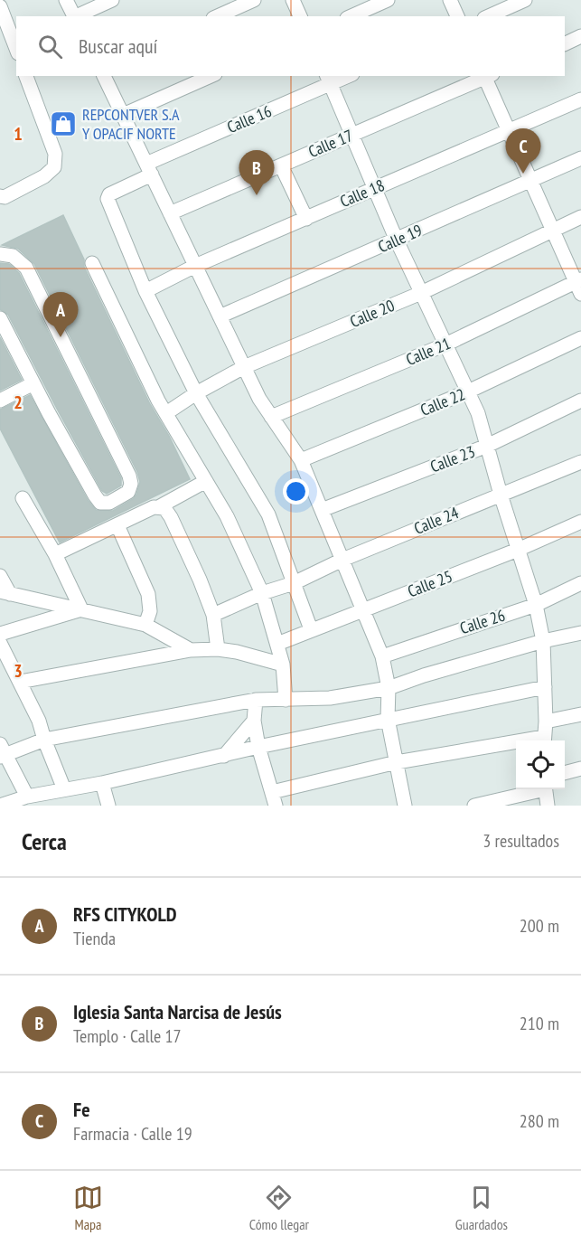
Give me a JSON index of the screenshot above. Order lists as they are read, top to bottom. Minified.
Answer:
{"streets":{"street":["Calle 16","Calle 17","Calle 18","Calle 19","Calle 20","Calle 21","Calle 22","Calle 23","Calle 24","Calle 25","Calle 26"]},"crossings":[["Calle 16","Calle 18"]],"places":{"shop":["REPCONTVER S.A Y OPACIF NORTE"]},"page":{"search":"Buscar aquí","pins":["C","B","A"],"heading":["Cerca","3 resultados"],"list":[{"mark":"A","name":"RFS CITYKOLD","note":"Tienda","value":"200 m"},{"mark":"B","name":"Iglesia Santa Narcisa de Jesús","note":"Templo · Calle 17","value":"210 m"},{"mark":"C","name":"Fe","note":"Farmacia · Calle 19","value":"280 m"}],"nav":["Mapa","Cómo llegar","Guardados"]},"grid":{"rows":["1","2","3"]}}
